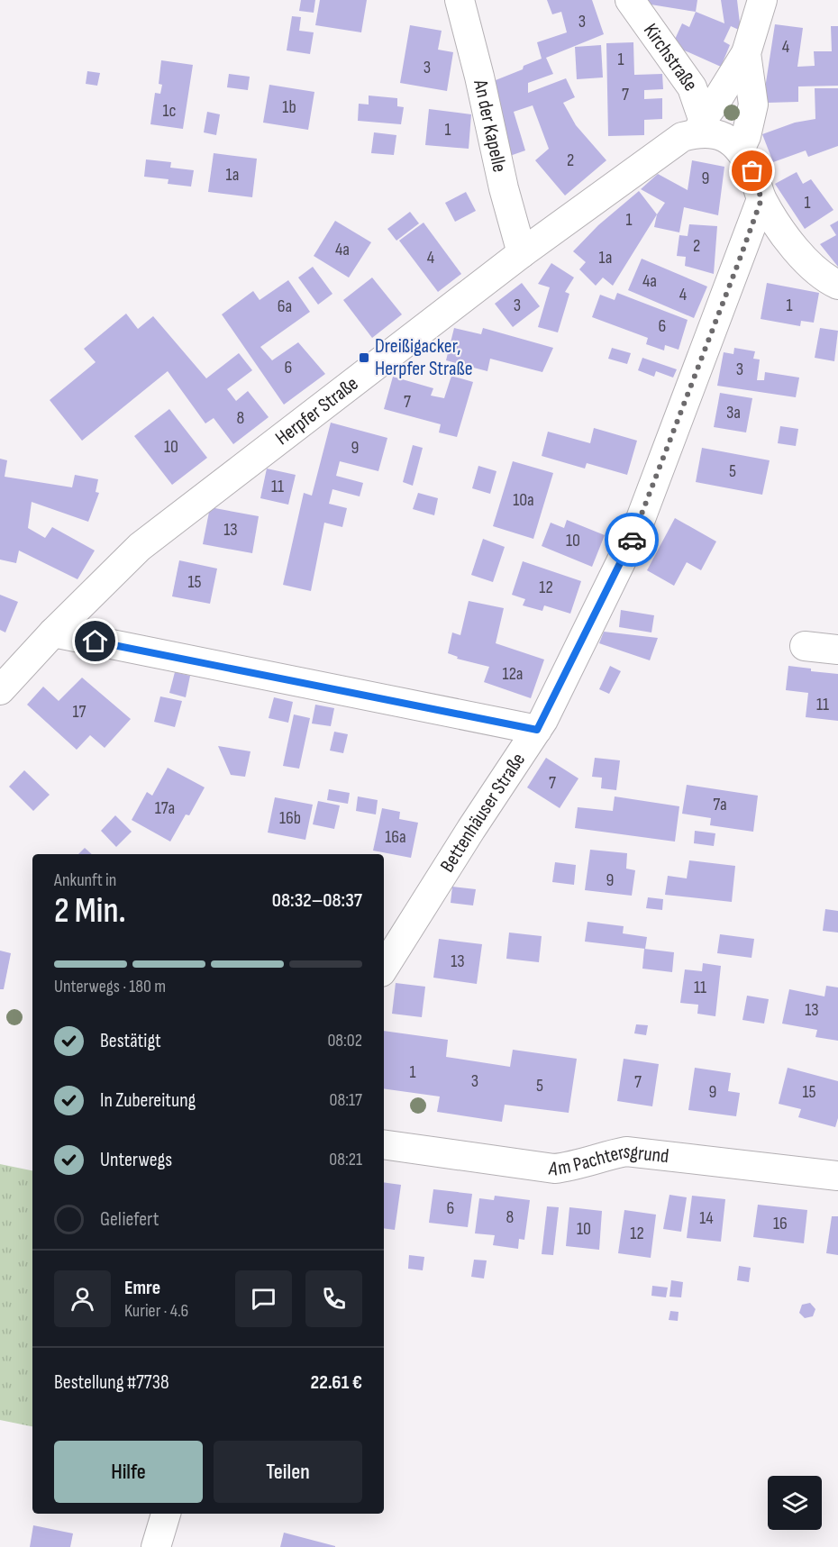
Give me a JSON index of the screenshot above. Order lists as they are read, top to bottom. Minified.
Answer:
{"streets":{"street":["Kirchstraße","An der Kapelle","Herpfer Straße","Bettenhäuser Straße","Am Pachtersgrund"]},"crossings":[["Kirchstraße","Herpfer Straße"],["An der Kapelle","Herpfer Straße"]],"places":{"transit":["Dreißigacker, Herpfer Straße"]},"house_numbers":["3","4","1","3","7","1b","1c","1","2","1a","9","1","1","2","4a","4","1a","4a","4","3","1","6a","6","6","3","7","3a","8","10","9","5","11","10a","13","10","15","12","12a","11","17","7","7a","17a","16b","16a","9","13","11","13","1","3","7","5","9","15","6","8","14","16","10","12"],"page":{"heading":["2 Min.","Ankunft in","08:32–08:37"],"panel":["Emre","Kurier · 4.6","Bestellung #7738","22.61 €"],"bar":"Unterwegs · 180 m","list":[["Bestätigt","08:02"],["In Zubereitung","08:17"],["Unterwegs","08:21"],"Geliefert"],"buttons":["Hilfe","Teilen"]}}
